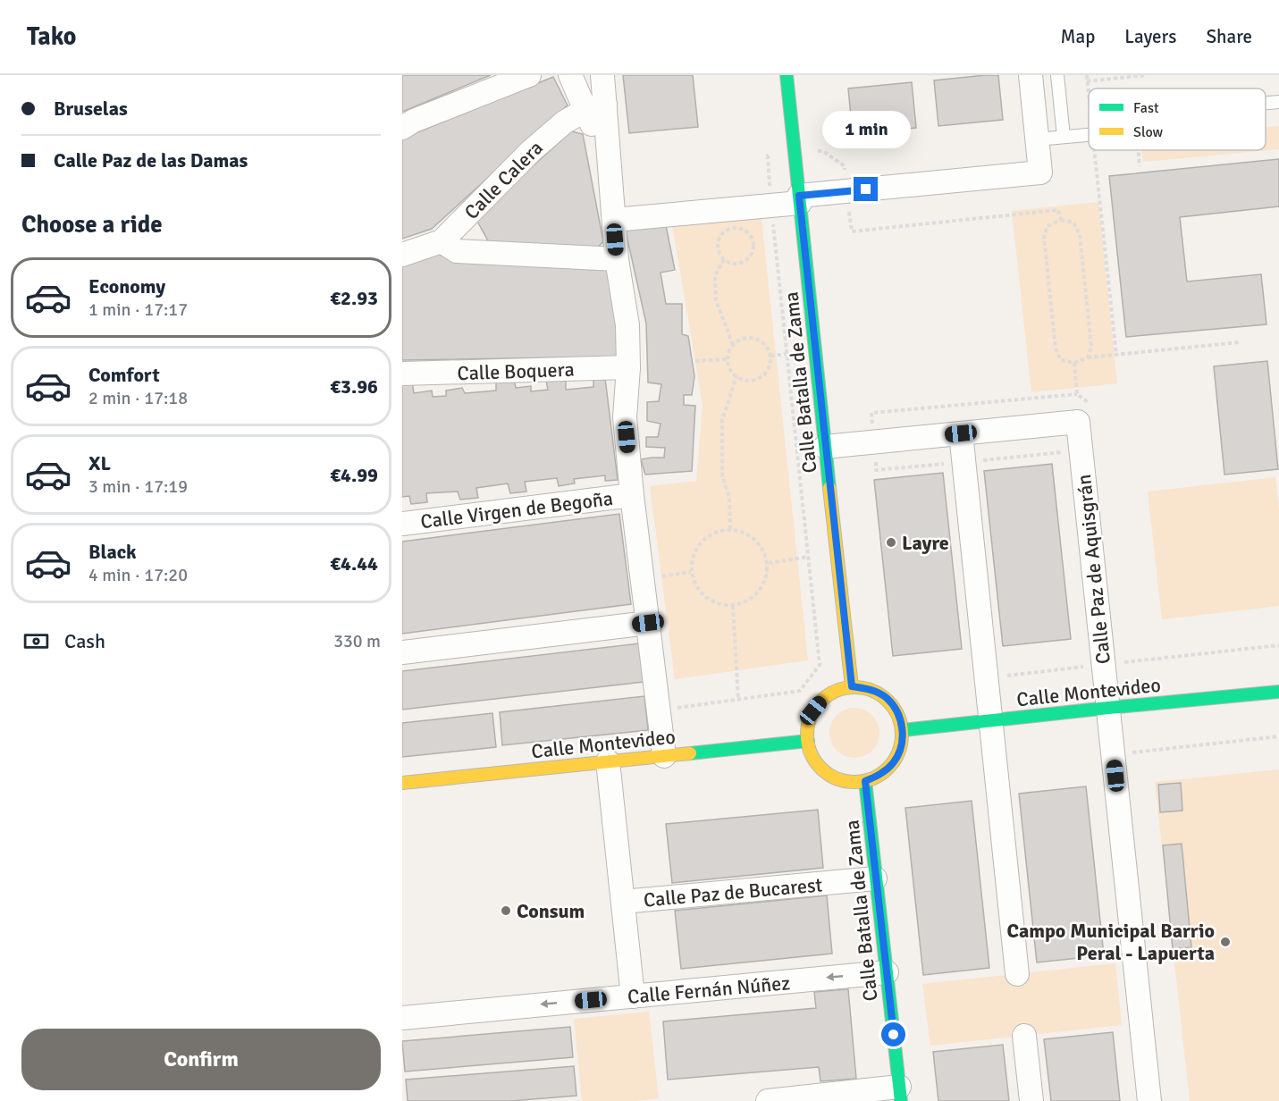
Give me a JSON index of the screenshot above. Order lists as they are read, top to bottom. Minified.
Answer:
{"streets":{"street":["Calle Calera","Calle Boquera","Calle Batalla de Zama","Calle Virgen de Begoña","Calle Paz de Aquisgrán","Calle Montevideo","Calle Paz de Bucarest","Calle Fernán Núñez"]},"crossings":[["Calle Batalla de Zama","Calle Montevideo"],["Calle Batalla de Zama","Calle Paz de Bucarest"],["Calle Batalla de Zama","Calle Fernán Núñez"],["Calle Paz de Aquisgrán","Calle Montevideo"]],"one_way":["Calle Fernán Núñez"],"places":["Layre","Consum","Campo Municipal Barrio Peral - Lapuerta"],"legend":["Fast","Slow"],"page":{"header":"Tako","nav":["Map","Layers","Share"],"banner":["Bruselas","Calle Paz de las Damas"],"bubble":"1 min","heading":"Choose a ride","list":[{"name":"Economy","note":"1 min · 17:17","value":"€2.93"},{"name":"Comfort","note":"2 min · 17:18","value":"€3.96"},{"name":"XL","note":"3 min · 17:19","value":"€4.99"},{"name":"Black","note":"4 min · 17:20","value":"€4.44"}],"pay":["Cash","330 m"],"buttons":"Confirm"}}
